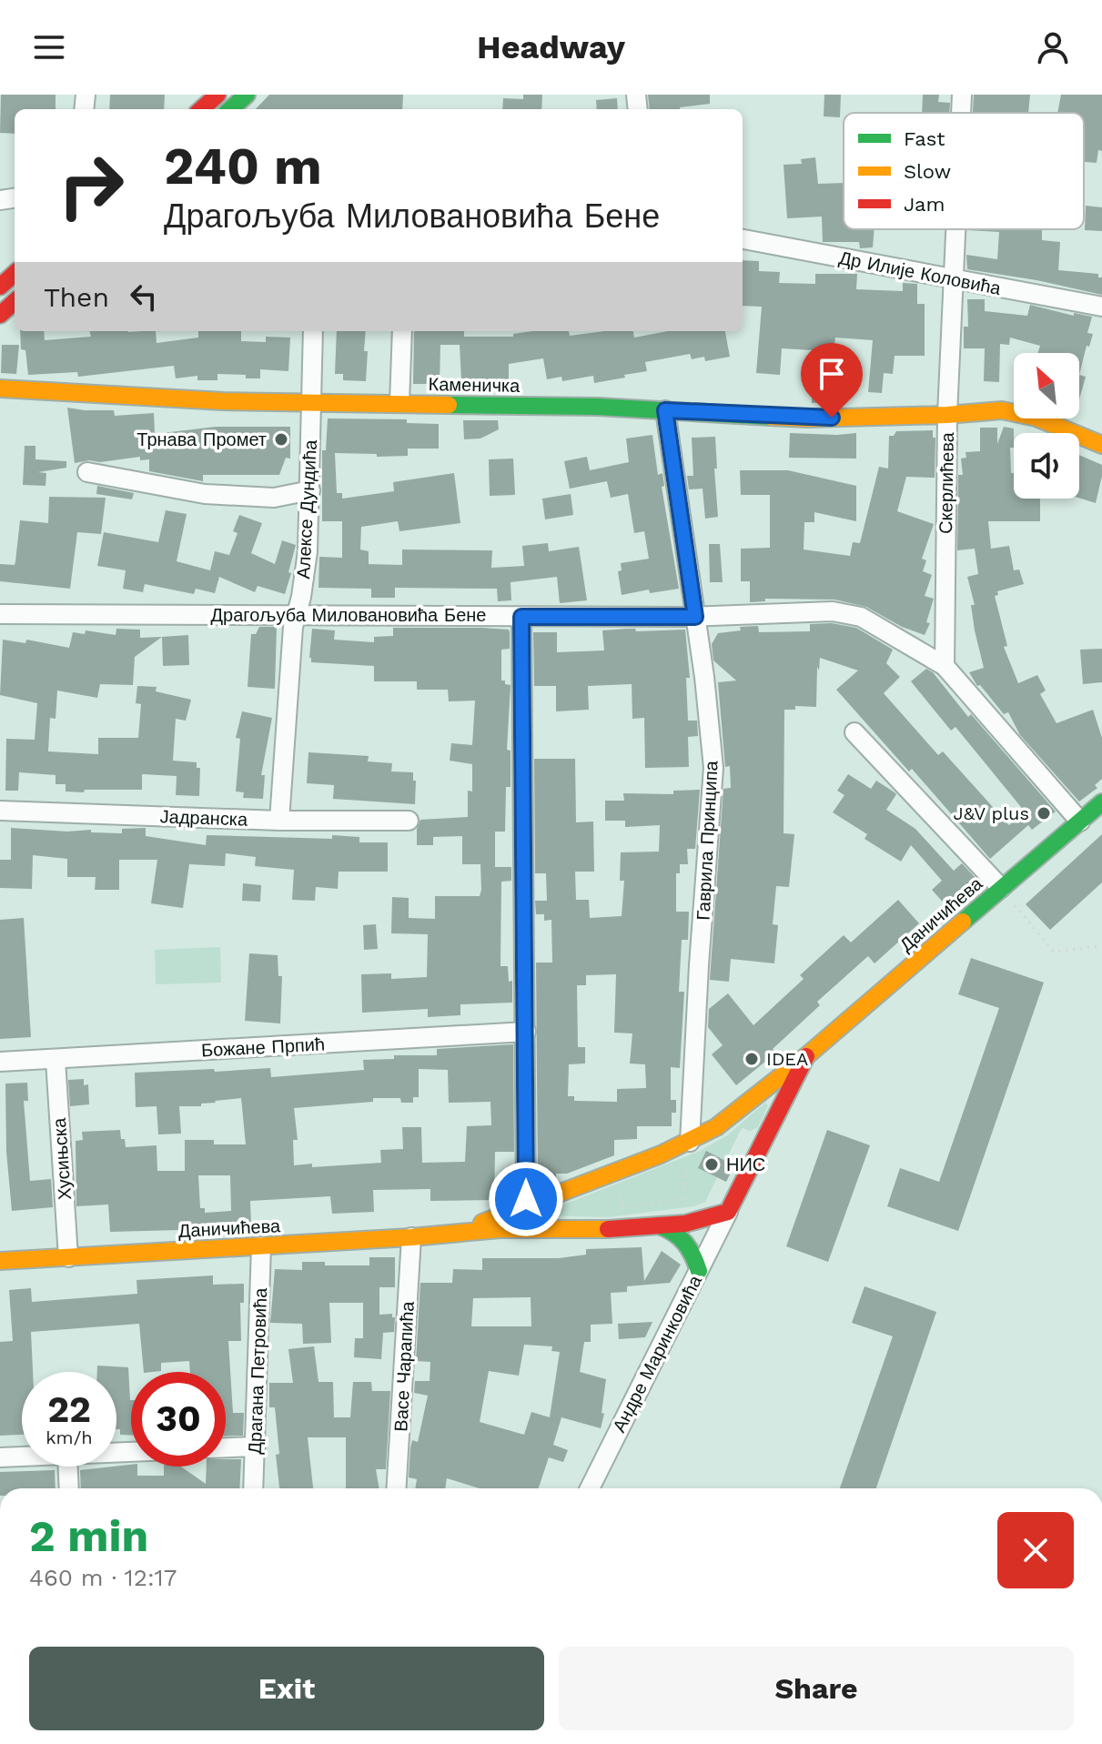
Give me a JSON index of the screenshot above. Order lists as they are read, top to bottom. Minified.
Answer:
{"streets":{"street":["Др Илије Коловића","Каменичка","Скерлићева","Алексе Дундића","Драгољуба Миловановића Бене","Јадранска","Гаврила Принципа","Даничићева","Божане Прпић","Хусињска","Андре Маринковића","Васе Чарапића","Драгана Петровића"]},"crossings":[["Др Илије Коловића","Скерлићева"],["Каменичка","Скерлићева"],["Каменичка","Алексе Дундића"],["Каменичка","Гаврила Принципа"],["Скерлићева","Драгољуба Миловановића Бене"],["Алексе Дундића","Драгољуба Миловановића Бене"],["Алексе Дундића","Јадранска"],["Драгољуба Миловановића Бене","Гаврила Принципа"],["Гаврила Принципа","Даничићева"],["Даничићева","Хусињска"],["Даничићева","Андре Маринковића"],["Даничићева","Васе Чарапића"],["Даничићева","Драгана Петровића"],["Божане Прпић","Хусињска"]],"places":["Трнава Промет","J&V plus","IDEA","НИС"],"legend":["Fast","Slow","Jam"],"north":"top left","page":{"header":"Headway","turn":["240 m","Драгољуба Миловановића Бене"],"then":"Then","speed":"22 km/h","limit":"30","heading":["2 min","460 m · 12:17"],"buttons":["Exit","Share"]}}
